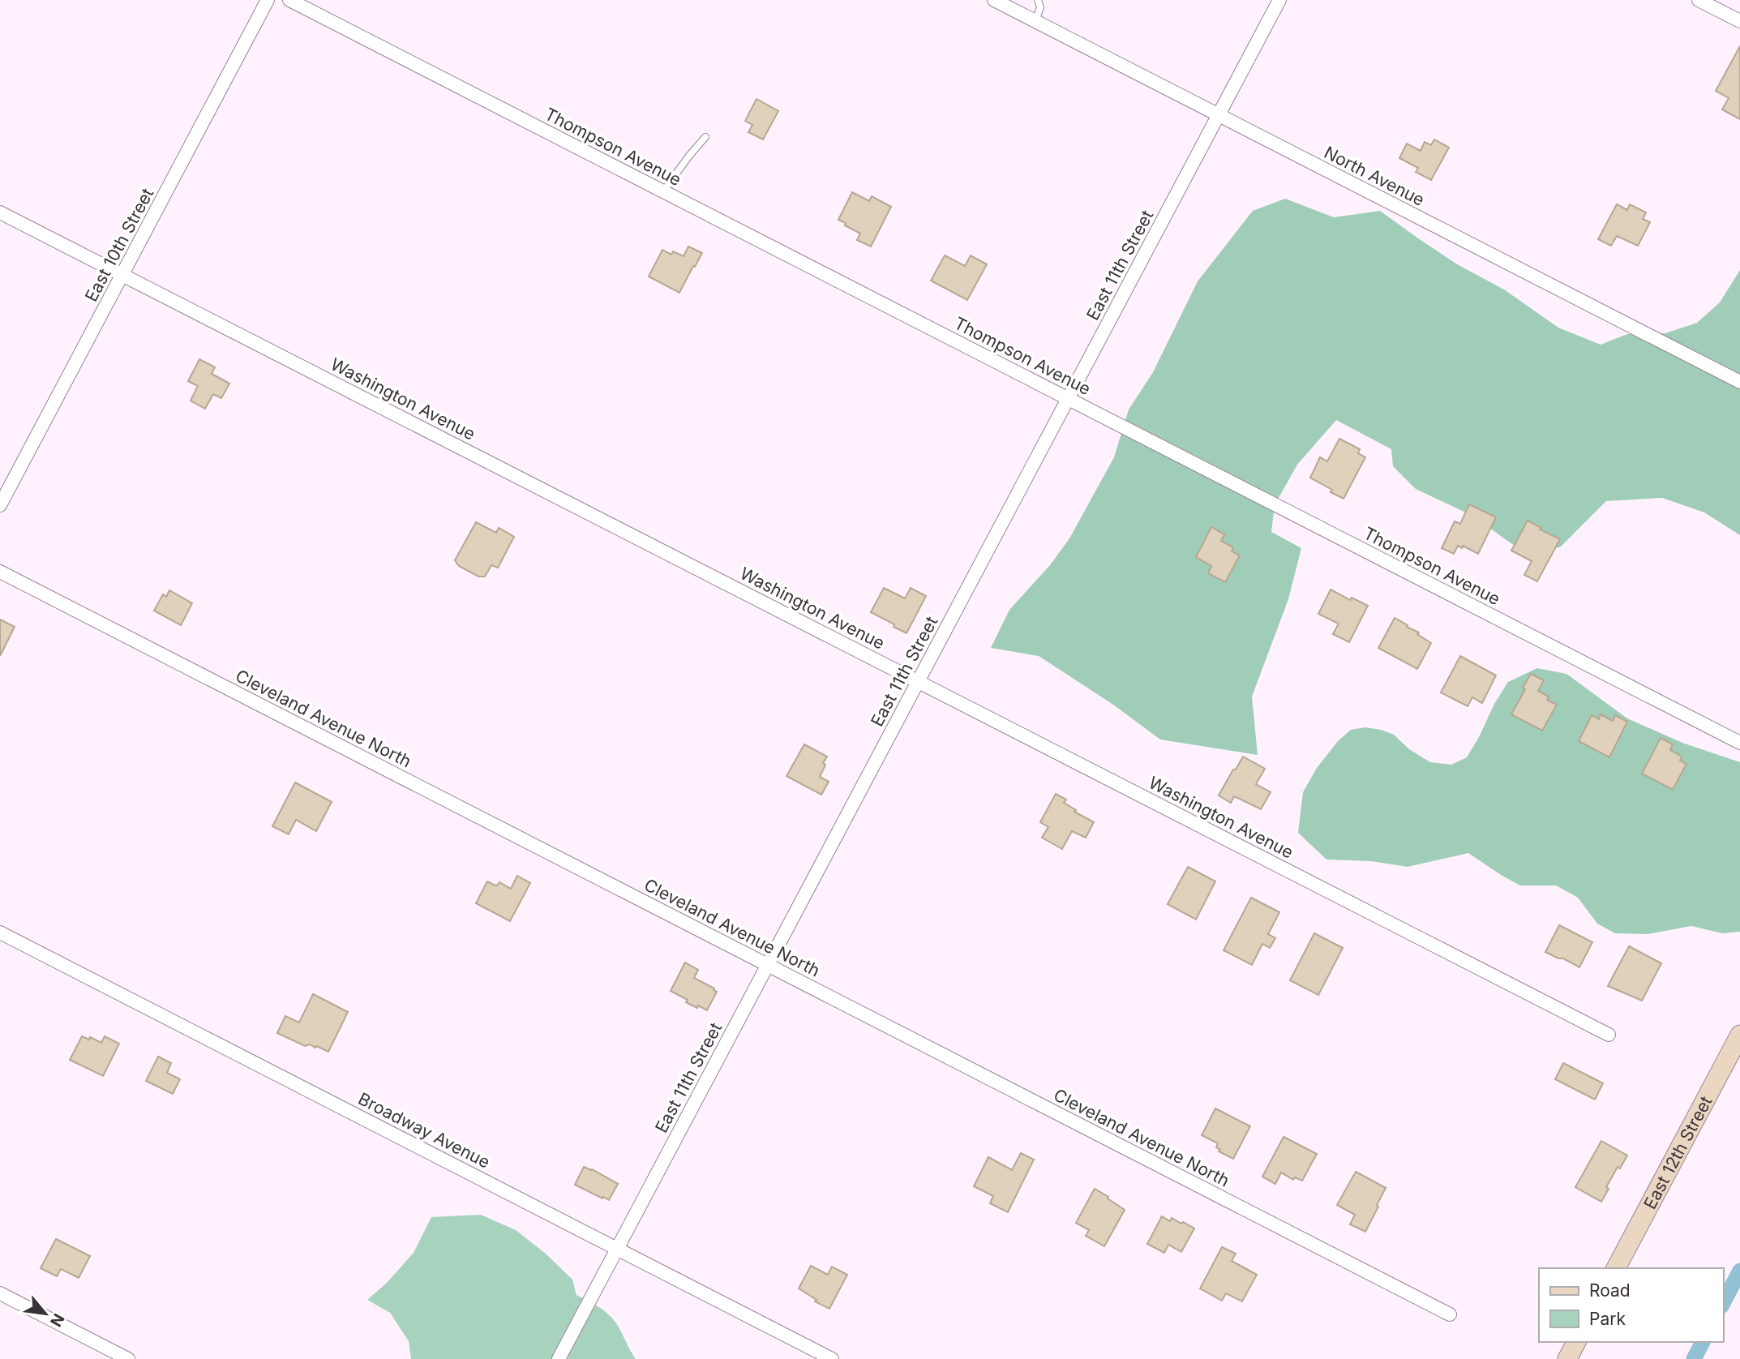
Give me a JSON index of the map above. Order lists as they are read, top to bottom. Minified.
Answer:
{"streets":{"street":["Thompson Avenue","North Avenue","East 10th Street","East 11th Street","Washington Avenue","Cleveland Avenue North","Broadway Avenue","East 12th Street"]},"crossings":[["Thompson Avenue","East 11th Street"],["North Avenue","East 11th Street"],["East 10th Street","Washington Avenue"],["East 11th Street","Washington Avenue"],["East 11th Street","Cleveland Avenue North"],["East 11th Street","Broadway Avenue"]],"legend":["Road","Park"],"north":"bottom right"}
